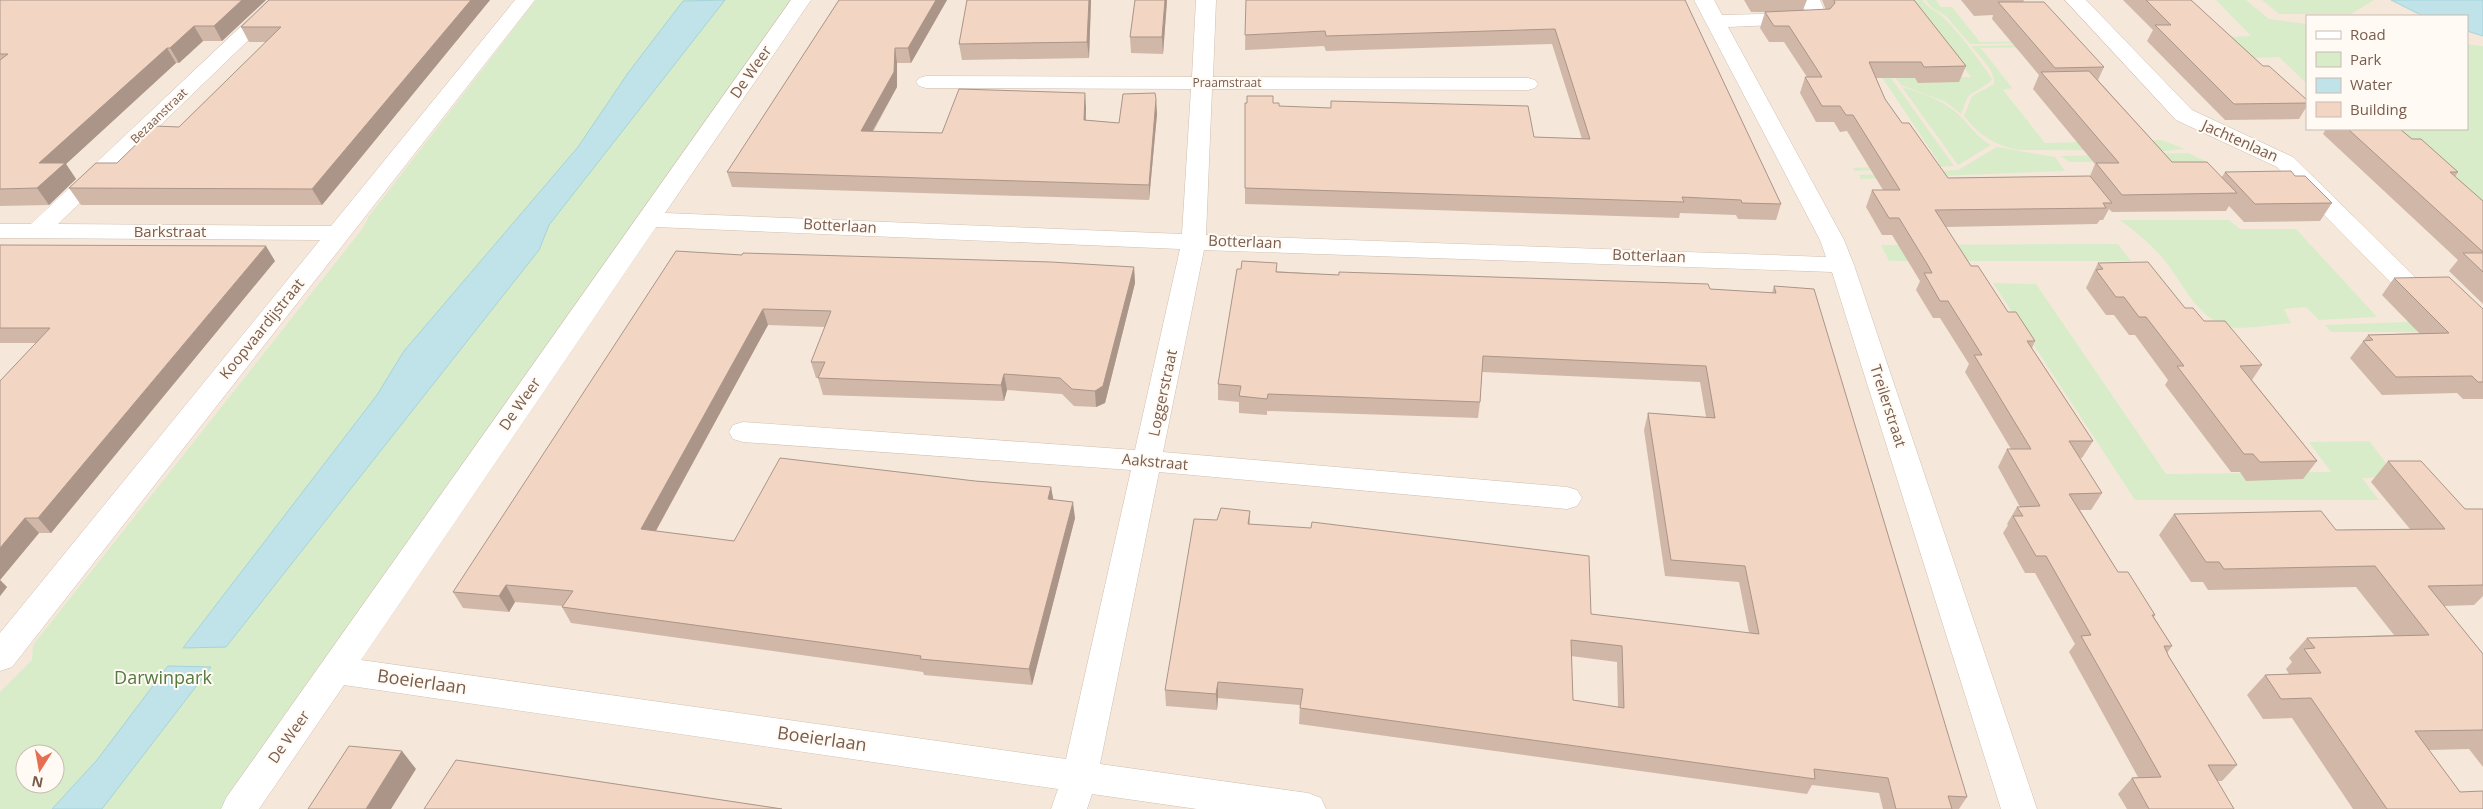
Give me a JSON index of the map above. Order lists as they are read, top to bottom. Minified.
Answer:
{"streets":{"street":["De Weer","Praamstraat","Bezaanstraat","Jachtenlaan","Botterlaan","Barkstraat","Koopvaardijstraat","Loggerstraat","Treilerstraat","Aakstraat","Boeierlaan"]},"crossings":[["De Weer","Botterlaan"],["De Weer","Boeierlaan"],["Praamstraat","Loggerstraat"],["Bezaanstraat","Barkstraat"],["Botterlaan","Loggerstraat"],["Botterlaan","Treilerstraat"],["Barkstraat","Koopvaardijstraat"],["Loggerstraat","Aakstraat"],["Loggerstraat","Boeierlaan"]],"parks":["Darwinpark"],"legend":["Road","Park","Water","Building"],"north":"bottom"}
